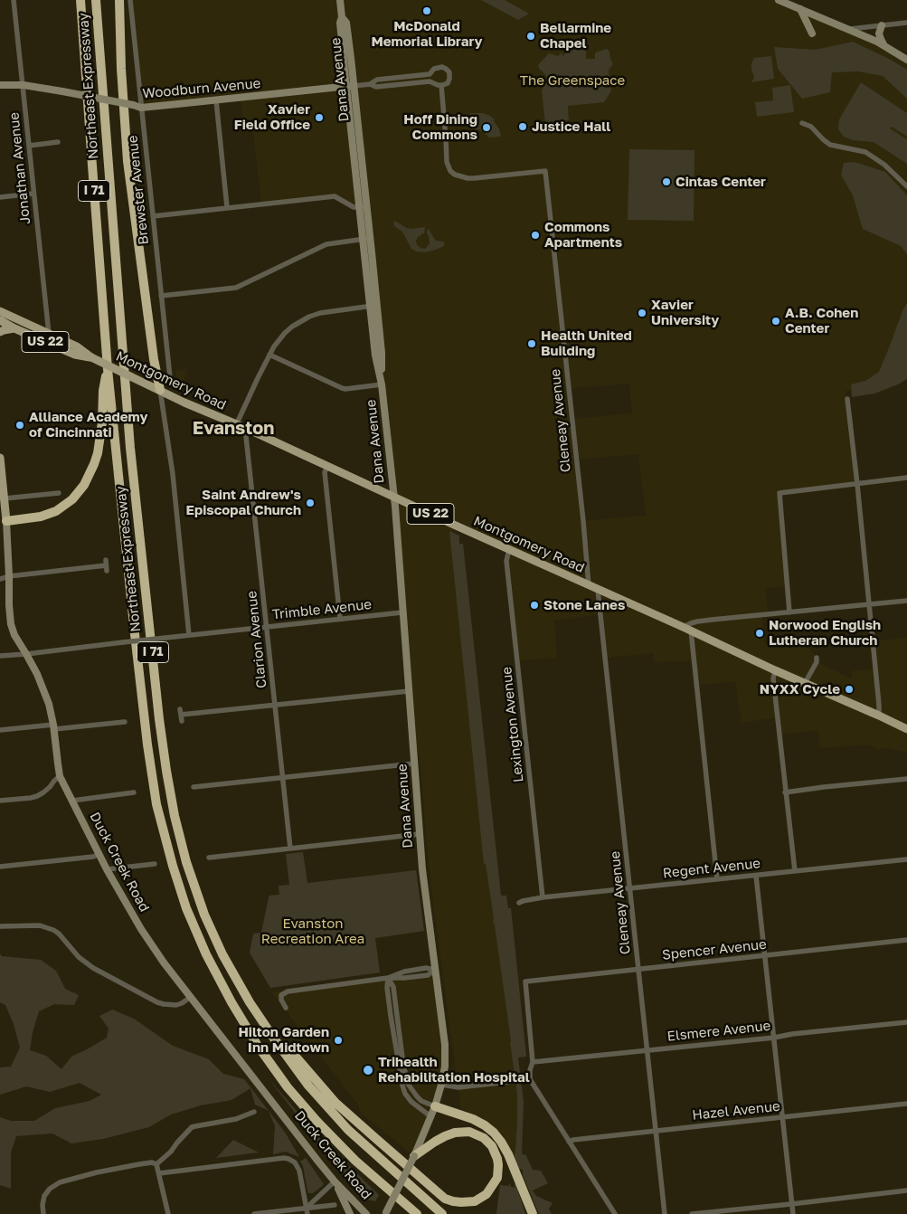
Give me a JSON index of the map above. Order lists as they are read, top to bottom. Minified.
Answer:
{"streets":{"highway":["Northeast Expressway","I 71"],"main road":["US 22","Montgomery Road","Duck Creek Road"],"street":["Dana Avenue","Woodburn Avenue","Jonathan Avenue","Brewster Avenue","Cleneay Avenue","Trimble Avenue","Clarion Avenue","Lexington Avenue","Regent Avenue","Spencer Avenue","Elsmere Avenue","Hazel Avenue"]},"crossings":[["Dana Avenue","Woodburn Avenue"],["Dana Avenue","Montgomery Road"],["Dana Avenue","Trimble Avenue"],["Woodburn Avenue","Jonathan Avenue"],["Woodburn Avenue","Brewster Avenue"],["Jonathan Avenue","Montgomery Road"],["Montgomery Road","Cleneay Avenue"],["Montgomery Road","Clarion Avenue"],["Montgomery Road","Lexington Avenue"],["Cleneay Avenue","Regent Avenue"],["Cleneay Avenue","Spencer Avenue"],["Cleneay Avenue","Elsmere Avenue"],["Cleneay Avenue","Hazel Avenue"],["Trimble Avenue","Clarion Avenue"],["Trimble Avenue","Duck Creek Road"],["Lexington Avenue","Regent Avenue"],["Spencer Avenue","Elsmere Avenue"]],"districts":["Evanston"],"parks":["The Greenspace","Evanston Recreation Area"],"places":["McDonald Memorial Library","Bellarmine Chapel","Xavier Field Office","Justice Hall","Hoff Dining Commons","Cintas Center","Commons Apartments","Xavier University","A.B. Cohen Center","Health United Building","Alliance Academy of Cincinnati","Saint Andrew's Episcopal Church","Stone Lanes","Norwood English Lutheran Church","NYXX Cycle","Hilton Garden Inn Midtown","Trihealth Rehabilitation Hospital"]}
